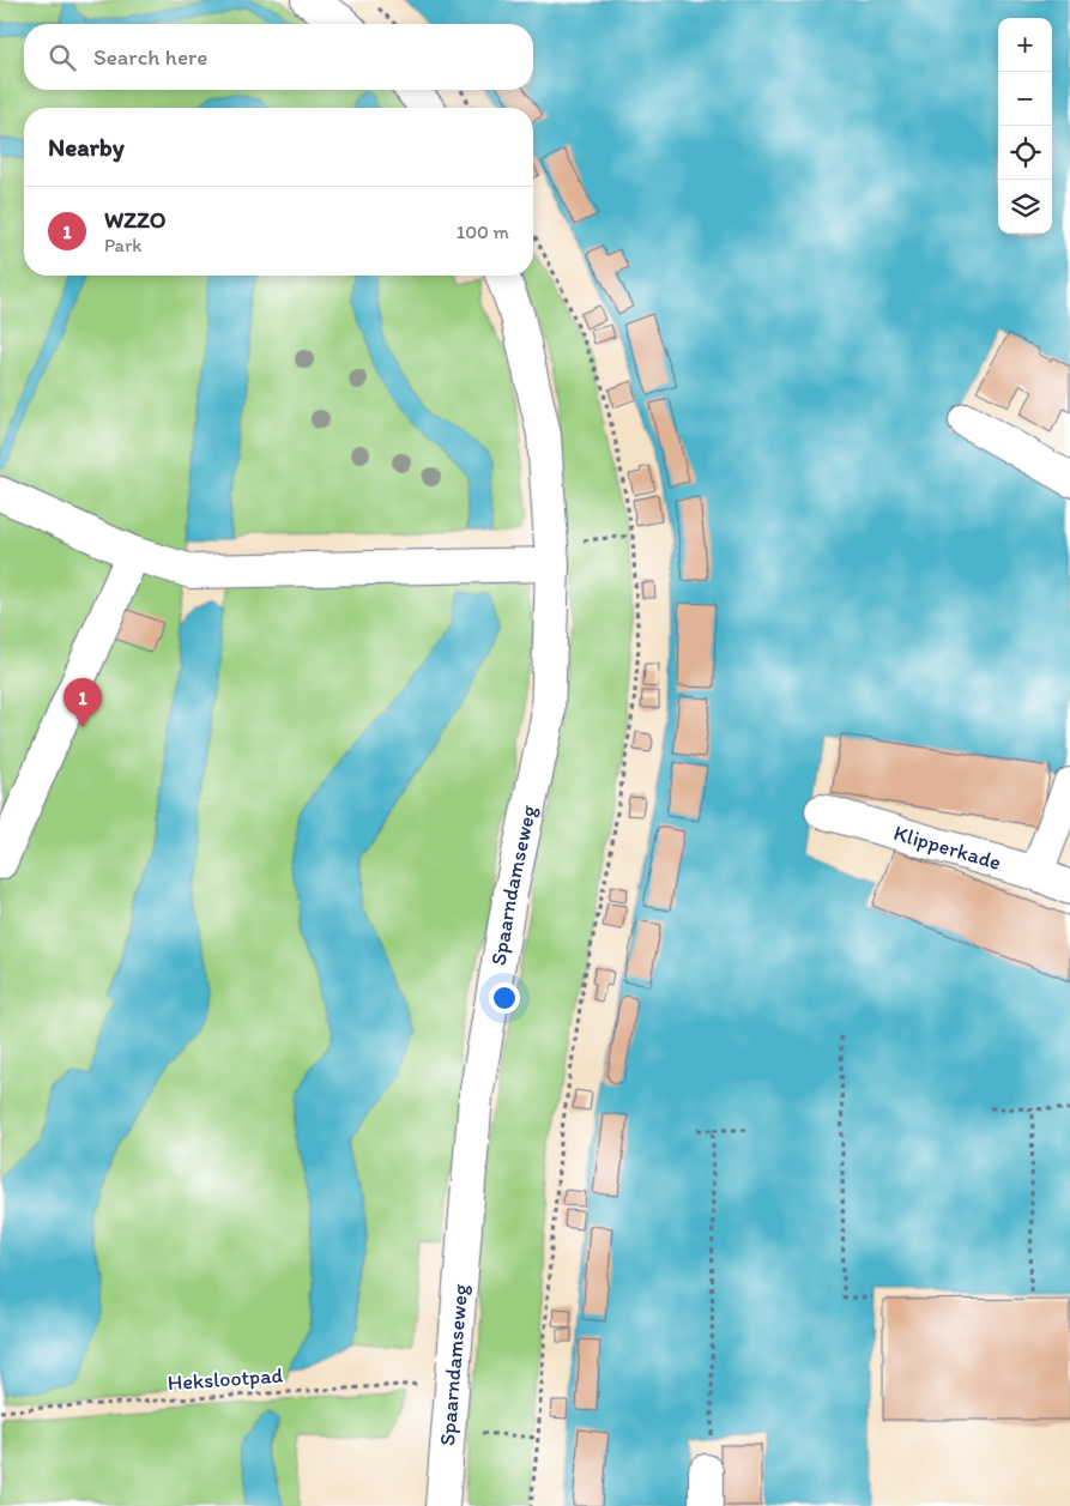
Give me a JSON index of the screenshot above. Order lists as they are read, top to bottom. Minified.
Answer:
{"streets":{"street":["Klipperkade","Spaarndamseweg"],"path":["Hekslootpad"]},"crossings":[["Spaarndamseweg","Hekslootpad"]],"page":{"map_buttons":["+","−"],"search":"Search here","heading":"Nearby","list":[{"mark":"1","name":"WZZO","note":"Park","value":"100 m"}],"pins":"1"}}
